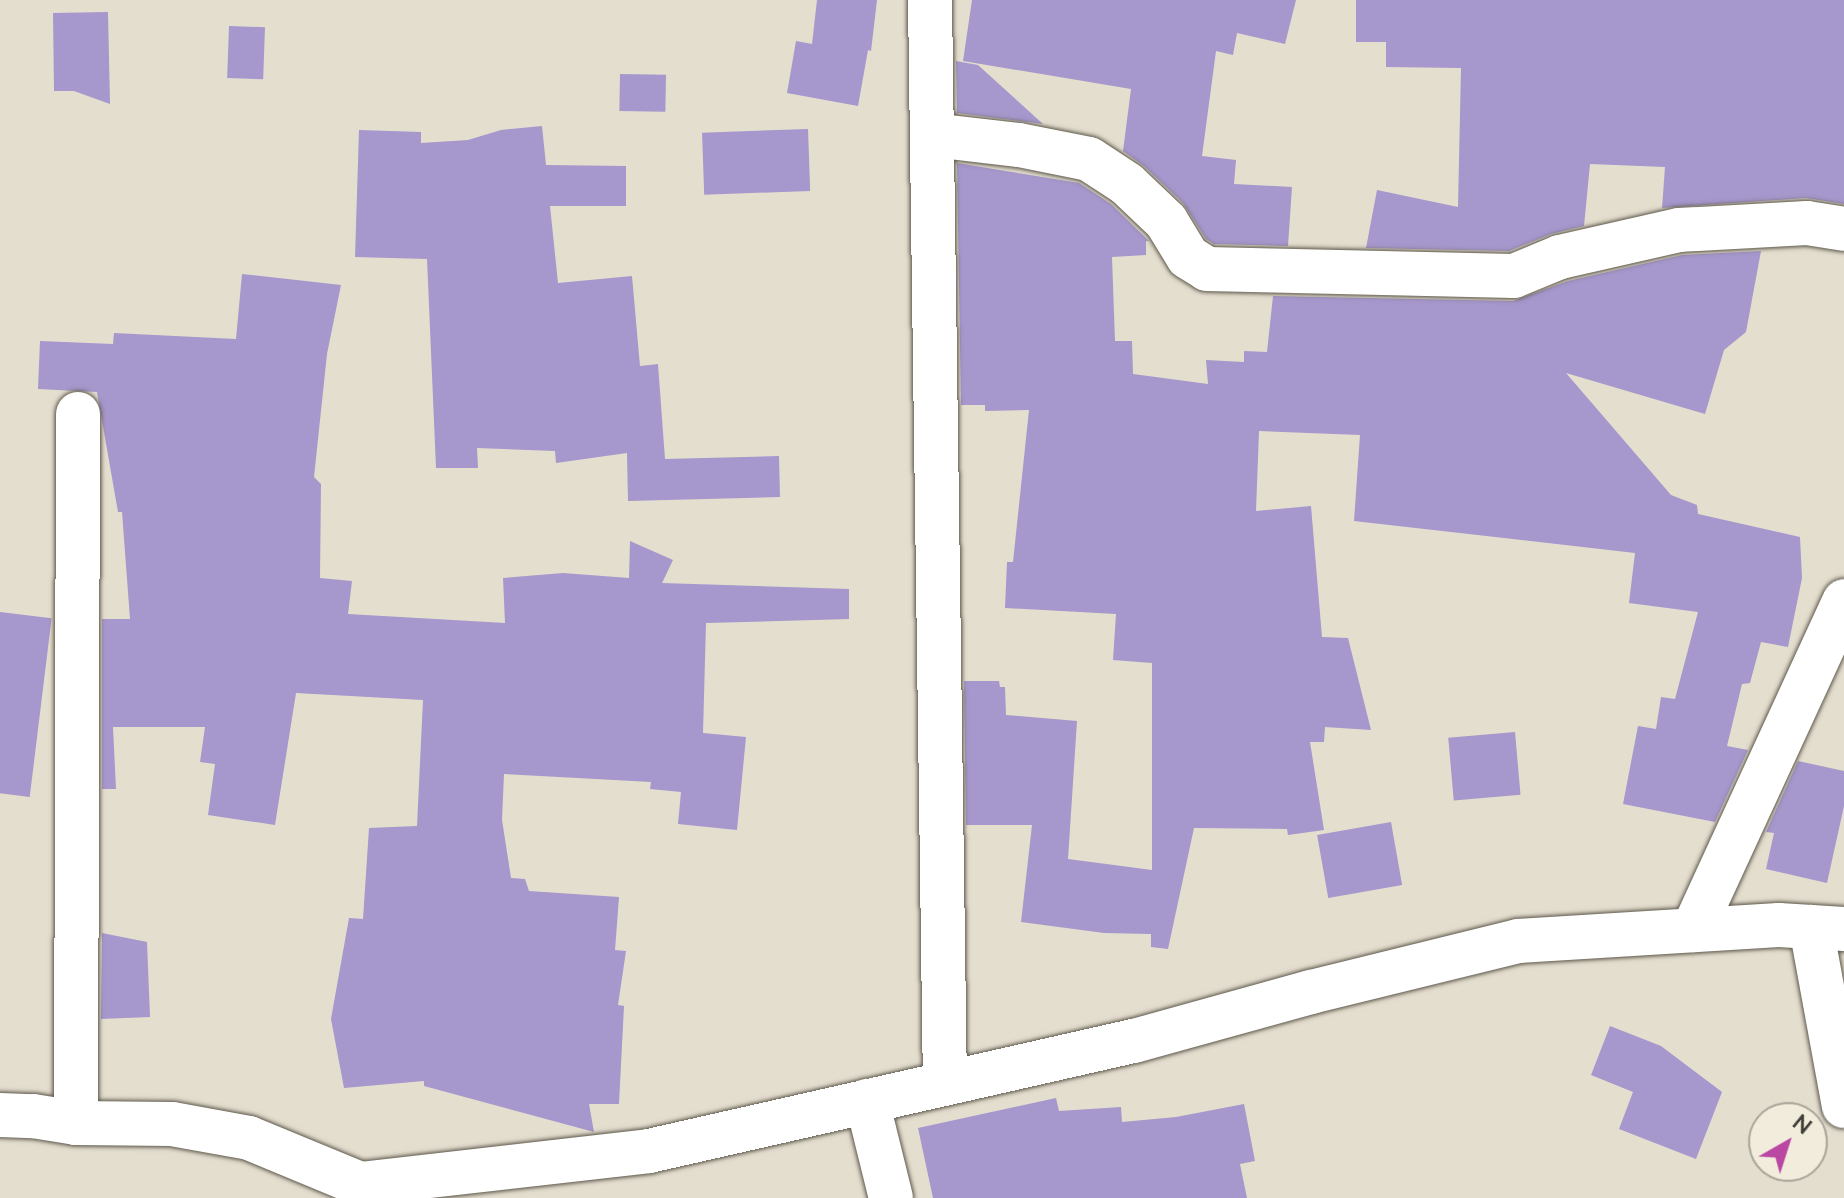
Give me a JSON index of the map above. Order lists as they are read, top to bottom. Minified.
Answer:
{"north":"top right"}
